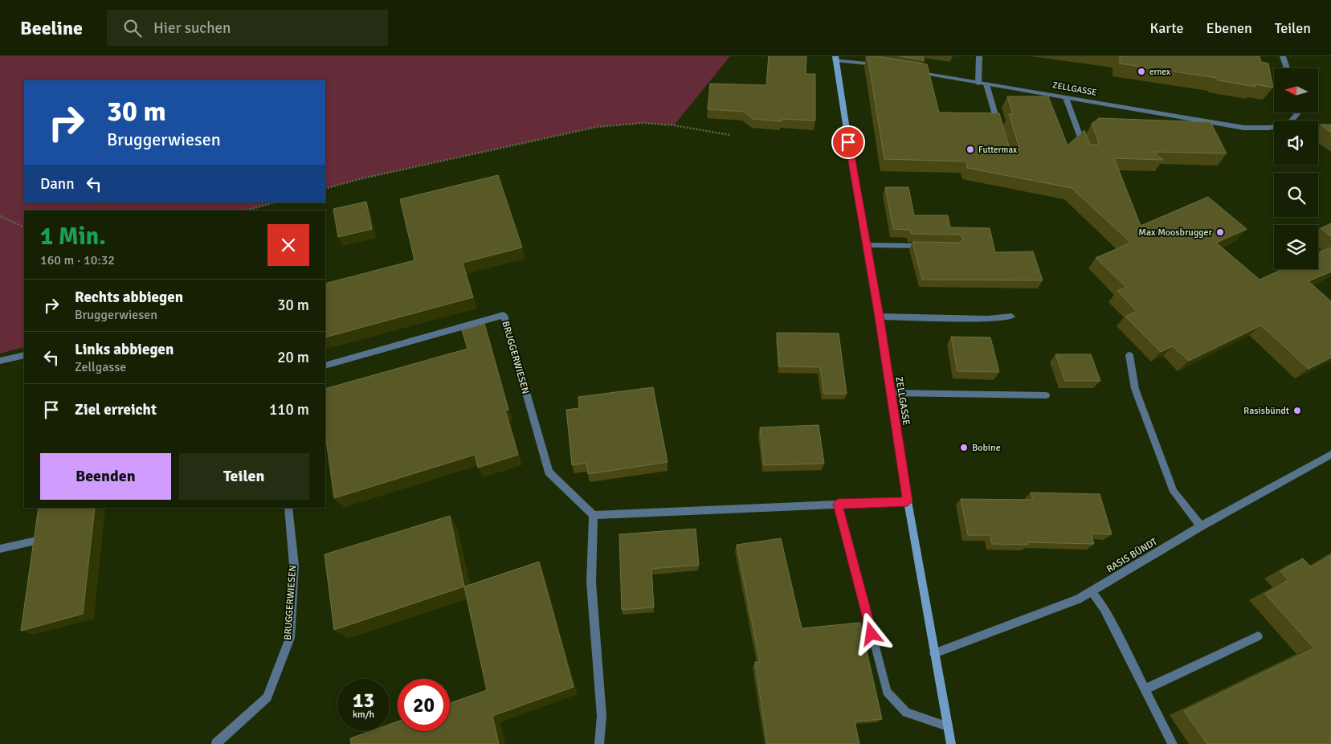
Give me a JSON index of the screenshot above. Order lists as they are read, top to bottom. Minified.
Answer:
{"streets":{"main road":["ZELLGASSE"],"street":["BRUGGERWIESEN","RASIS BÜNDT"]},"crossings":[["ZELLGASSE","RASIS BÜNDT"]],"places":["ernex","Futtermax","Max Moosbrugger","Rasisbündt","Bobine"],"north":"left","page":{"header":"Beeline","search":"Hier suchen","nav":["Karte","Ebenen","Teilen"],"turn":["30 m","Bruggerwiesen"],"then":"Dann","heading":["1 Min.","160 m · 10:32"],"list":[{"name":"Rechts abbiegen","note":"Bruggerwiesen","value":"30 m"},{"name":"Links abbiegen","note":"Zellgasse","value":"20 m"},{"name":"Ziel erreicht","value":"110 m"}],"buttons":["Beenden","Teilen"],"speed":"13 km/h","limit":"20"}}
